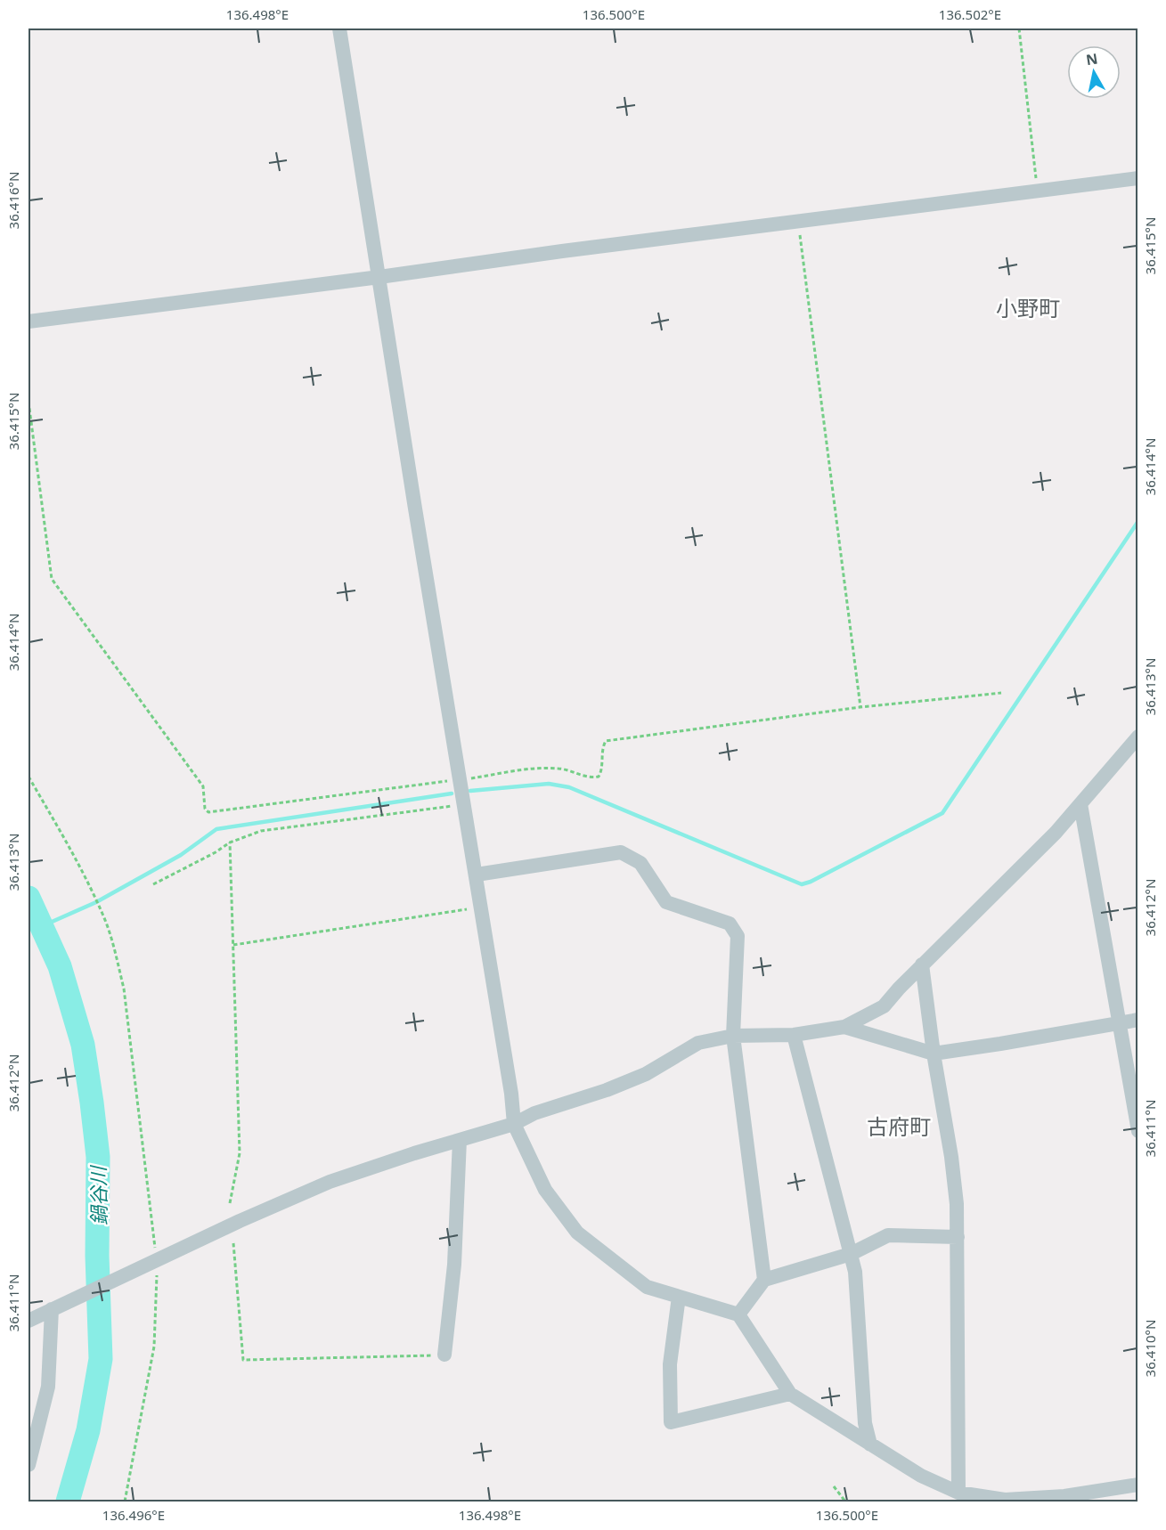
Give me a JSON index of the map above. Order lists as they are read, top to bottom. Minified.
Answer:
{"districts":["小野町","古府町"],"water":["鍋谷川"],"north":"top","coordinates":["136.498°E","136.500°E","136.502°E","36.416°N","36.415°N","36.414°N","36.413°N","36.412°N","36.411°N","36.410°N","136.496°E"]}
